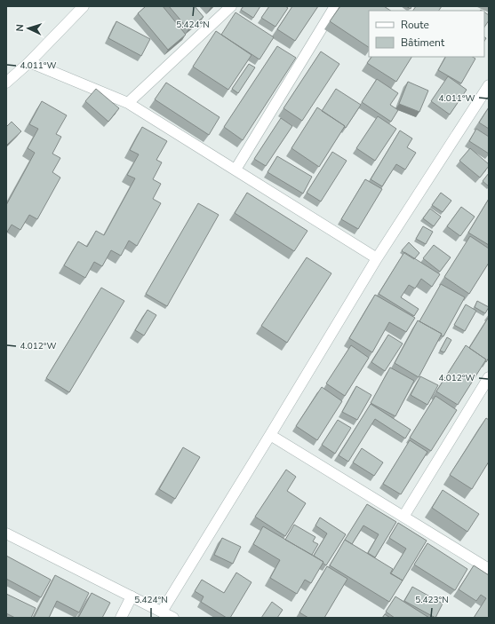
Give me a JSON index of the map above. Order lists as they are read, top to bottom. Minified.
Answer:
{"legend":["Route","Bâtiment"],"north":"left","coordinates":["5.424°N","4.011°W","4.012°W","5.423°N"]}
